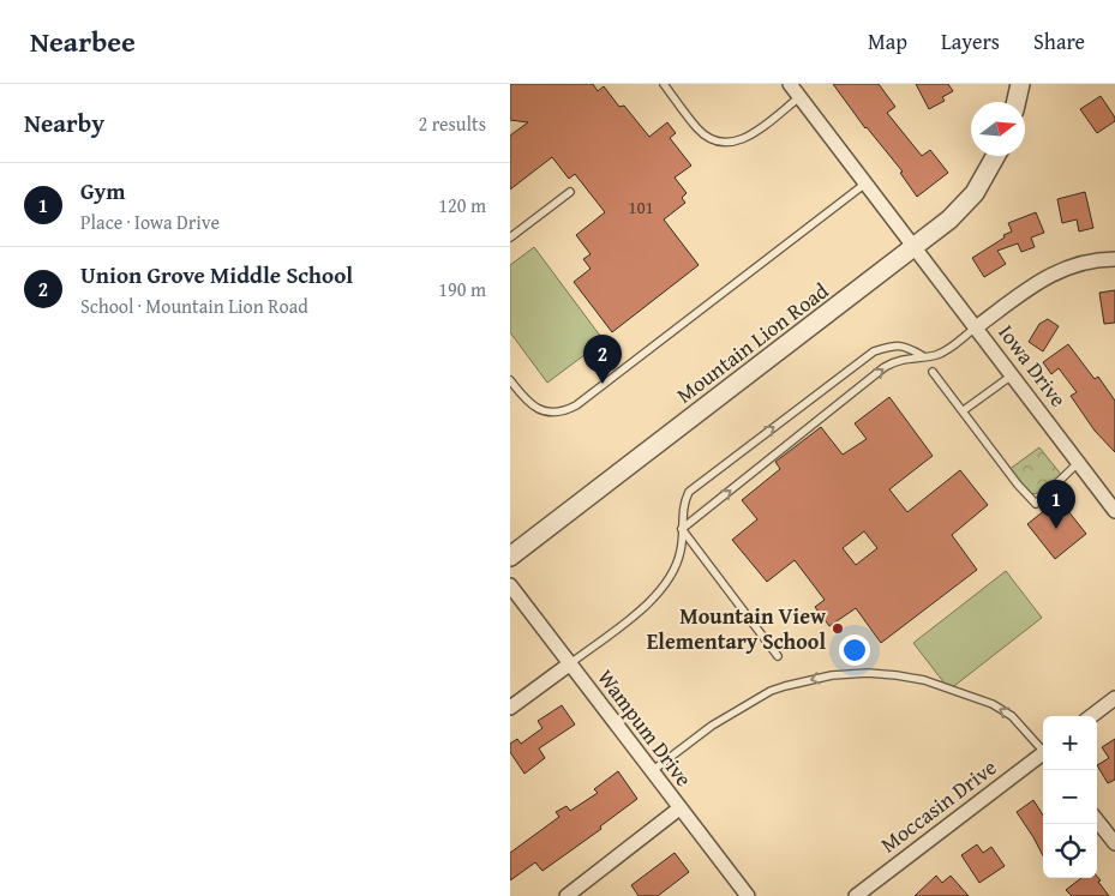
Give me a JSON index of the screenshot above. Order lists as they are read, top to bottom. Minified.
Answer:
{"streets":{"street":["Mountain Lion Road","Iowa Drive","Wampum Drive","Moccasin Drive"]},"crossings":[["Mountain Lion Road","Iowa Drive"]],"places":["Mountain View Elementary School"],"house_numbers":["101"],"north":"right","page":{"header":"Nearbee","nav":["Map","Layers","Share"],"heading":["Nearby","2 results"],"list":[{"mark":"1","name":"Gym","note":"Place · Iowa Drive","value":"120 m"},{"mark":"2","name":"Union Grove Middle School","note":"School · Mountain Lion Road","value":"190 m"}],"pins":["2","1"],"map_buttons":["+","−"]}}
